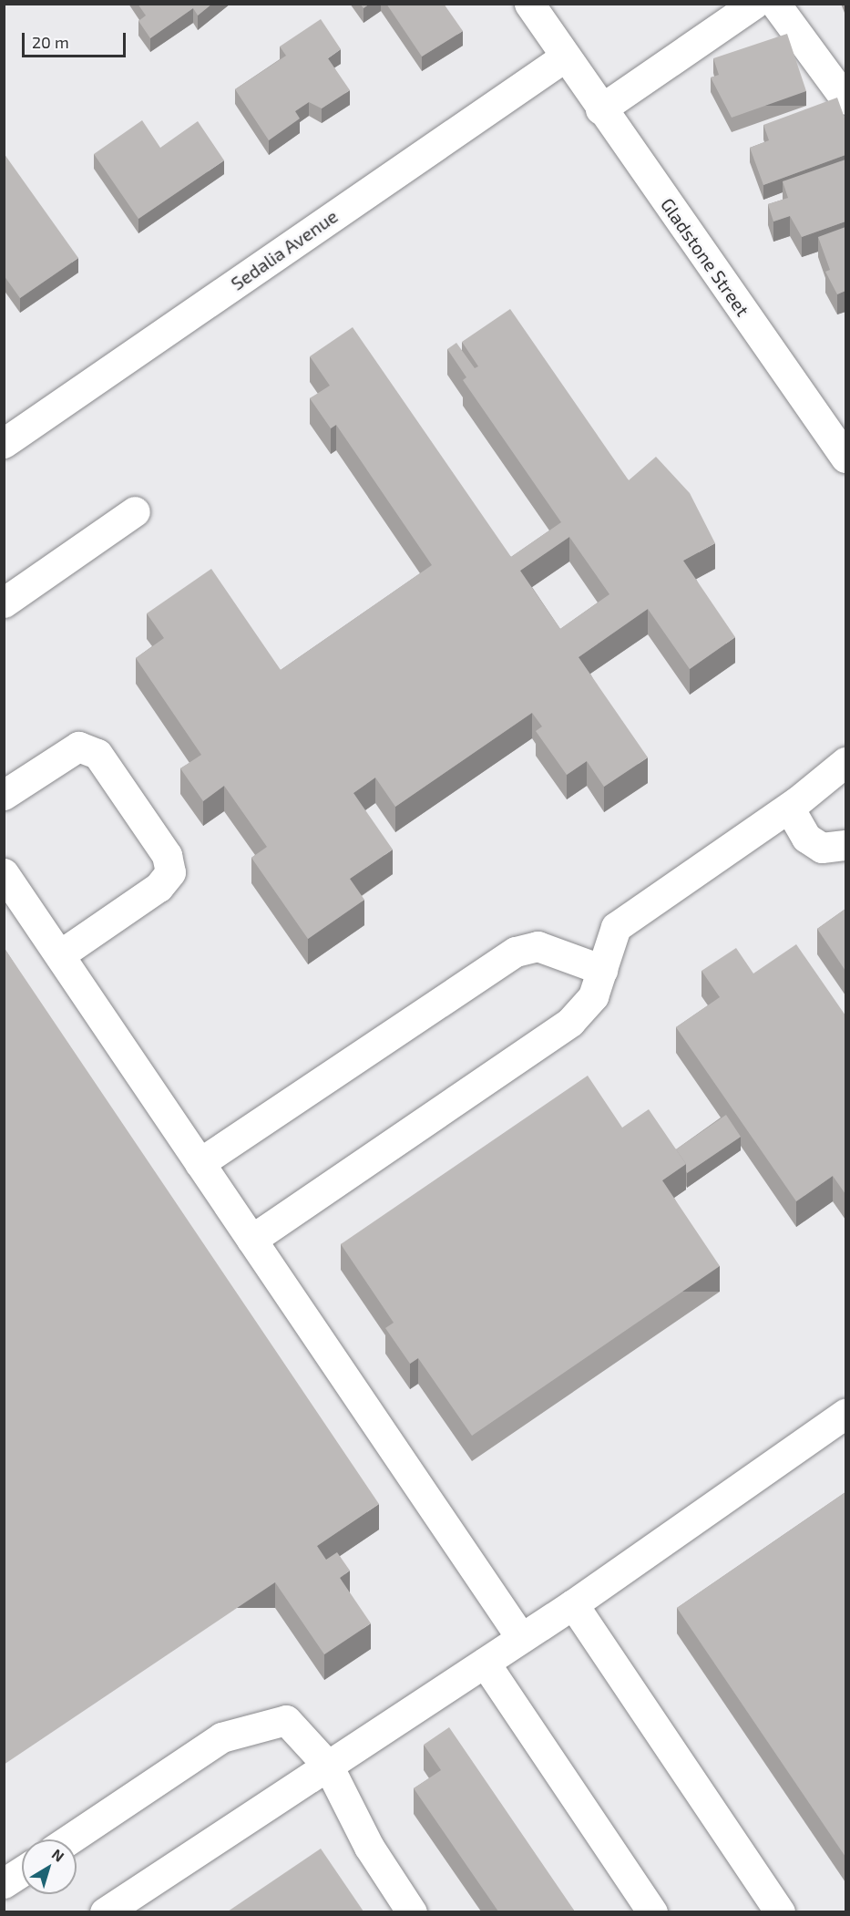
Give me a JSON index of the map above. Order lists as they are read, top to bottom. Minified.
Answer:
{"streets":{"street":["Sedalia Avenue","Gladstone Street"]},"crossings":[["Sedalia Avenue","Gladstone Street"]],"scale_bar":"20 m","north":"top right"}
